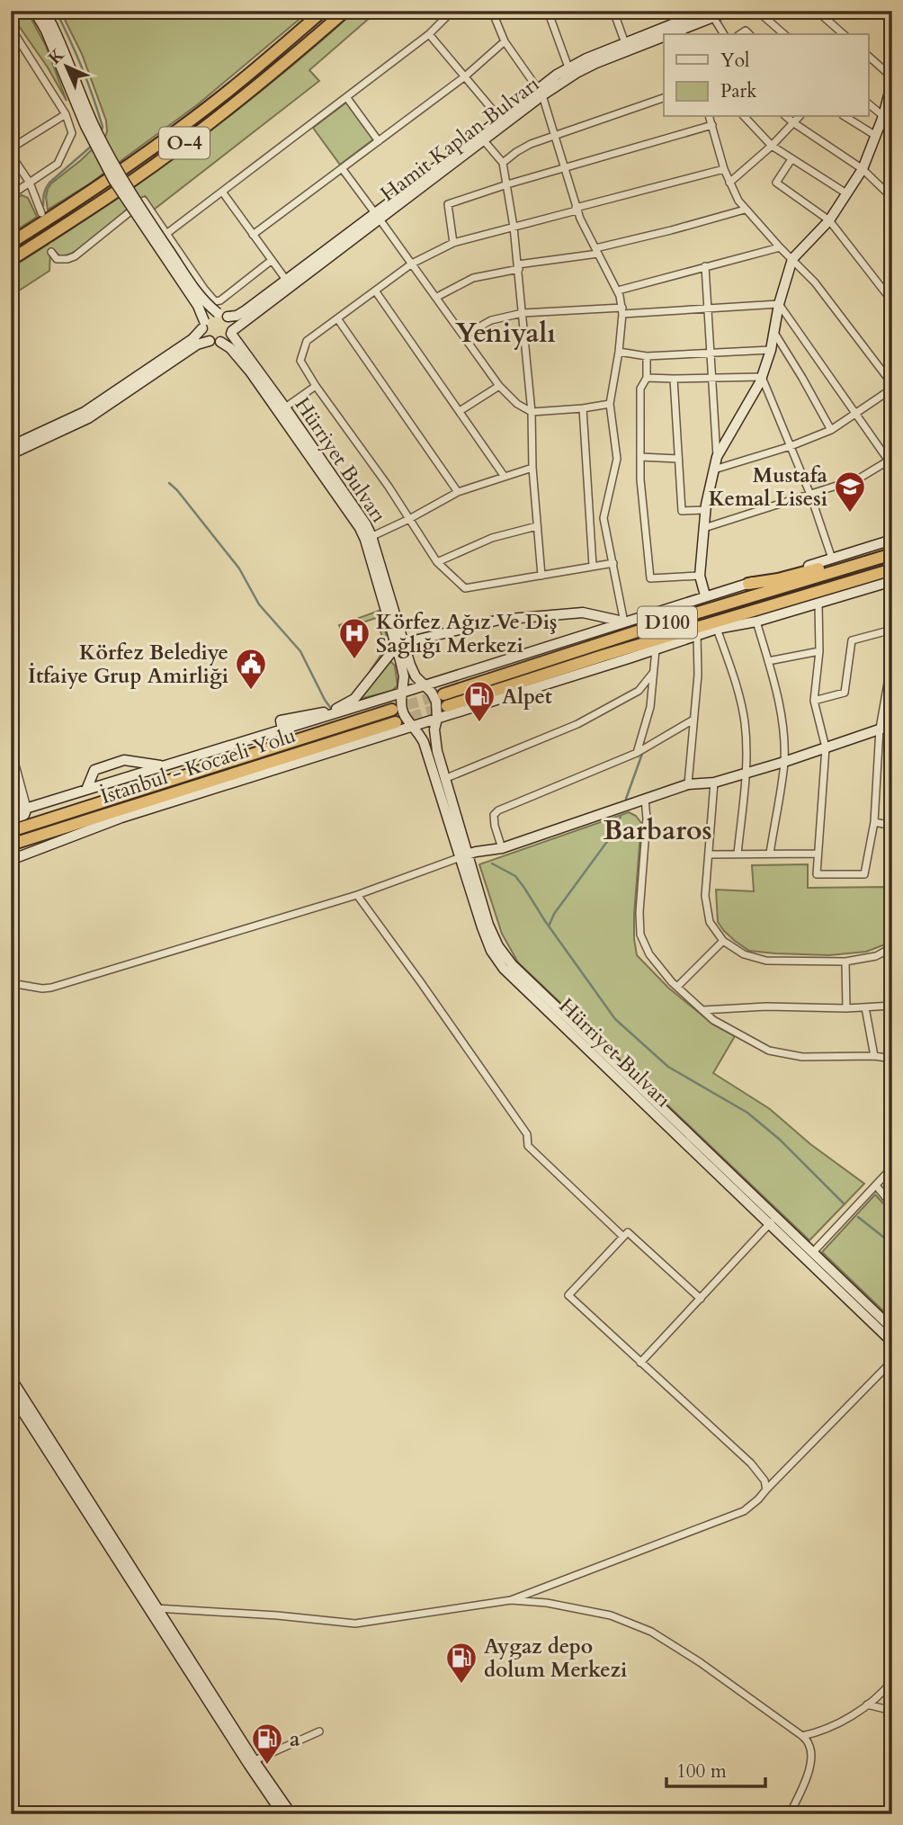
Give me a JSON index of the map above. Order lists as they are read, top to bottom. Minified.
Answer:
{"streets":{"highway":["O-4","D100","İstanbul - Kocaeli Yolu"],"main road":["Hamit Kaplan Bulvarı","Hürriyet Bulvarı"]},"crossings":[["Hamit Kaplan Bulvarı","Hürriyet Bulvarı"]],"districts":["Yeniyalı","Barbaros"],"places":{"school or university":["Mustafa Kemal Lisesi"],"hospital":["Körfez Ağız Ve Diş Sağlığı Merkezi"],"public building":["Körfez Belediye İtfaiye Grup Amirliği"],"fuel station":["Alpet","Aygaz depo dolum Merkezi","a"]},"legend":["Yol","Park"],"scale_bar":"100 m","north":"top left"}
